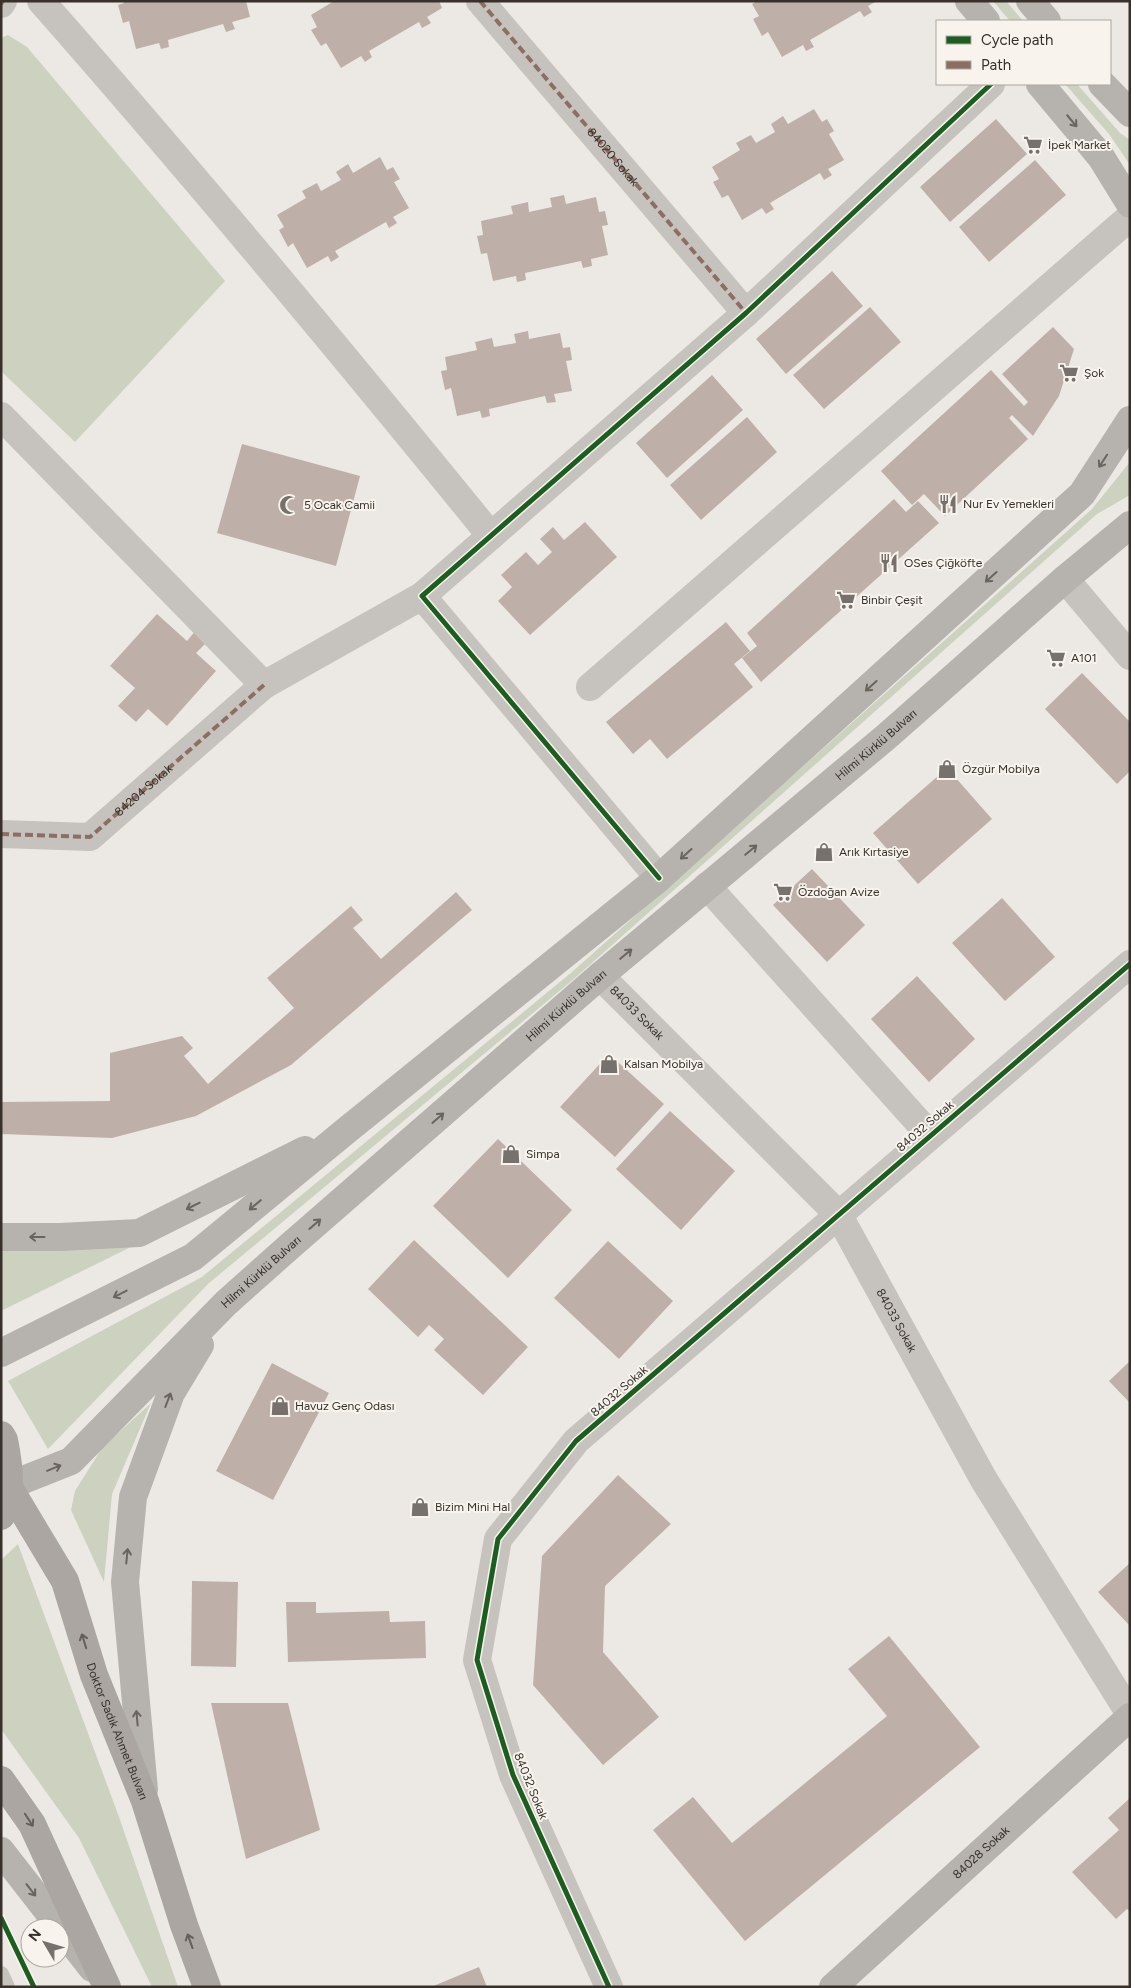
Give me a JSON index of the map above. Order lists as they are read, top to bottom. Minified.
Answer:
{"streets":{"main road":["Hilmi Kürklü Bulvarı","Doktor Sadık Ahmet Bulvarı","84028 Sokak"],"street":["84020 Sokak","84204 Sokak","84033 Sokak","84032 Sokak"]},"crossings":[["84020 Sokak","84204 Sokak"],["Hilmi Kürklü Bulvarı","84033 Sokak"],["Hilmi Kürklü Bulvarı","Doktor Sadık Ahmet Bulvarı"],["84033 Sokak","84032 Sokak"],["84033 Sokak","84028 Sokak"]],"places":{"supermarket":["İpek Market","Şok","Binbir Çeşit","A101","Özdoğan Avize"],"restaurant":["Nur Ev Yemekleri","OSes Çiğköfte"],"mosque":["5 Ocak Camii"],"shop":["Özgür Mobilya","Arık Kırtasiye","Kalsan Mobilya","Simpa","Havuz Genç Odası","Bizim Mini Hal"]},"legend":["Cycle path","Path"],"north":"top left"}
